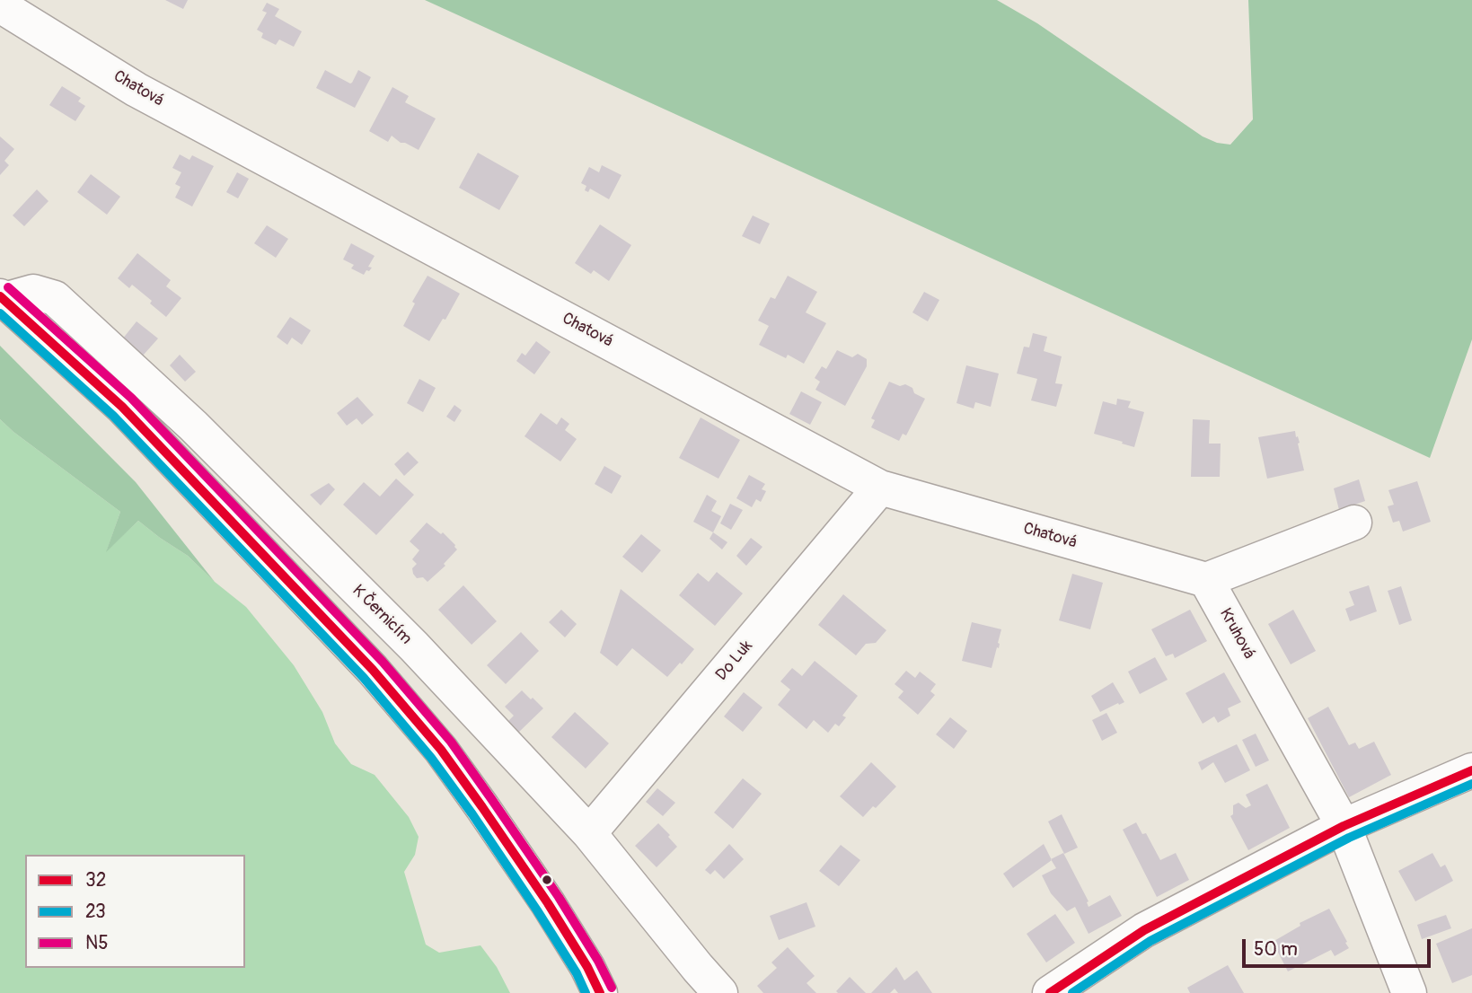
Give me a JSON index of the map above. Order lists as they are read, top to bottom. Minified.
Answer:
{"streets":{"street":["Chatová","K Černicím","Kruhová","Do Luk"]},"crossings":[["Chatová","Kruhová"],["Chatová","Do Luk"],["K Černicím","Do Luk"]],"lines":["transit line N5","transit line 32","transit line 23"],"legend":["32","23","N5"],"scale_bar":"50 m"}
